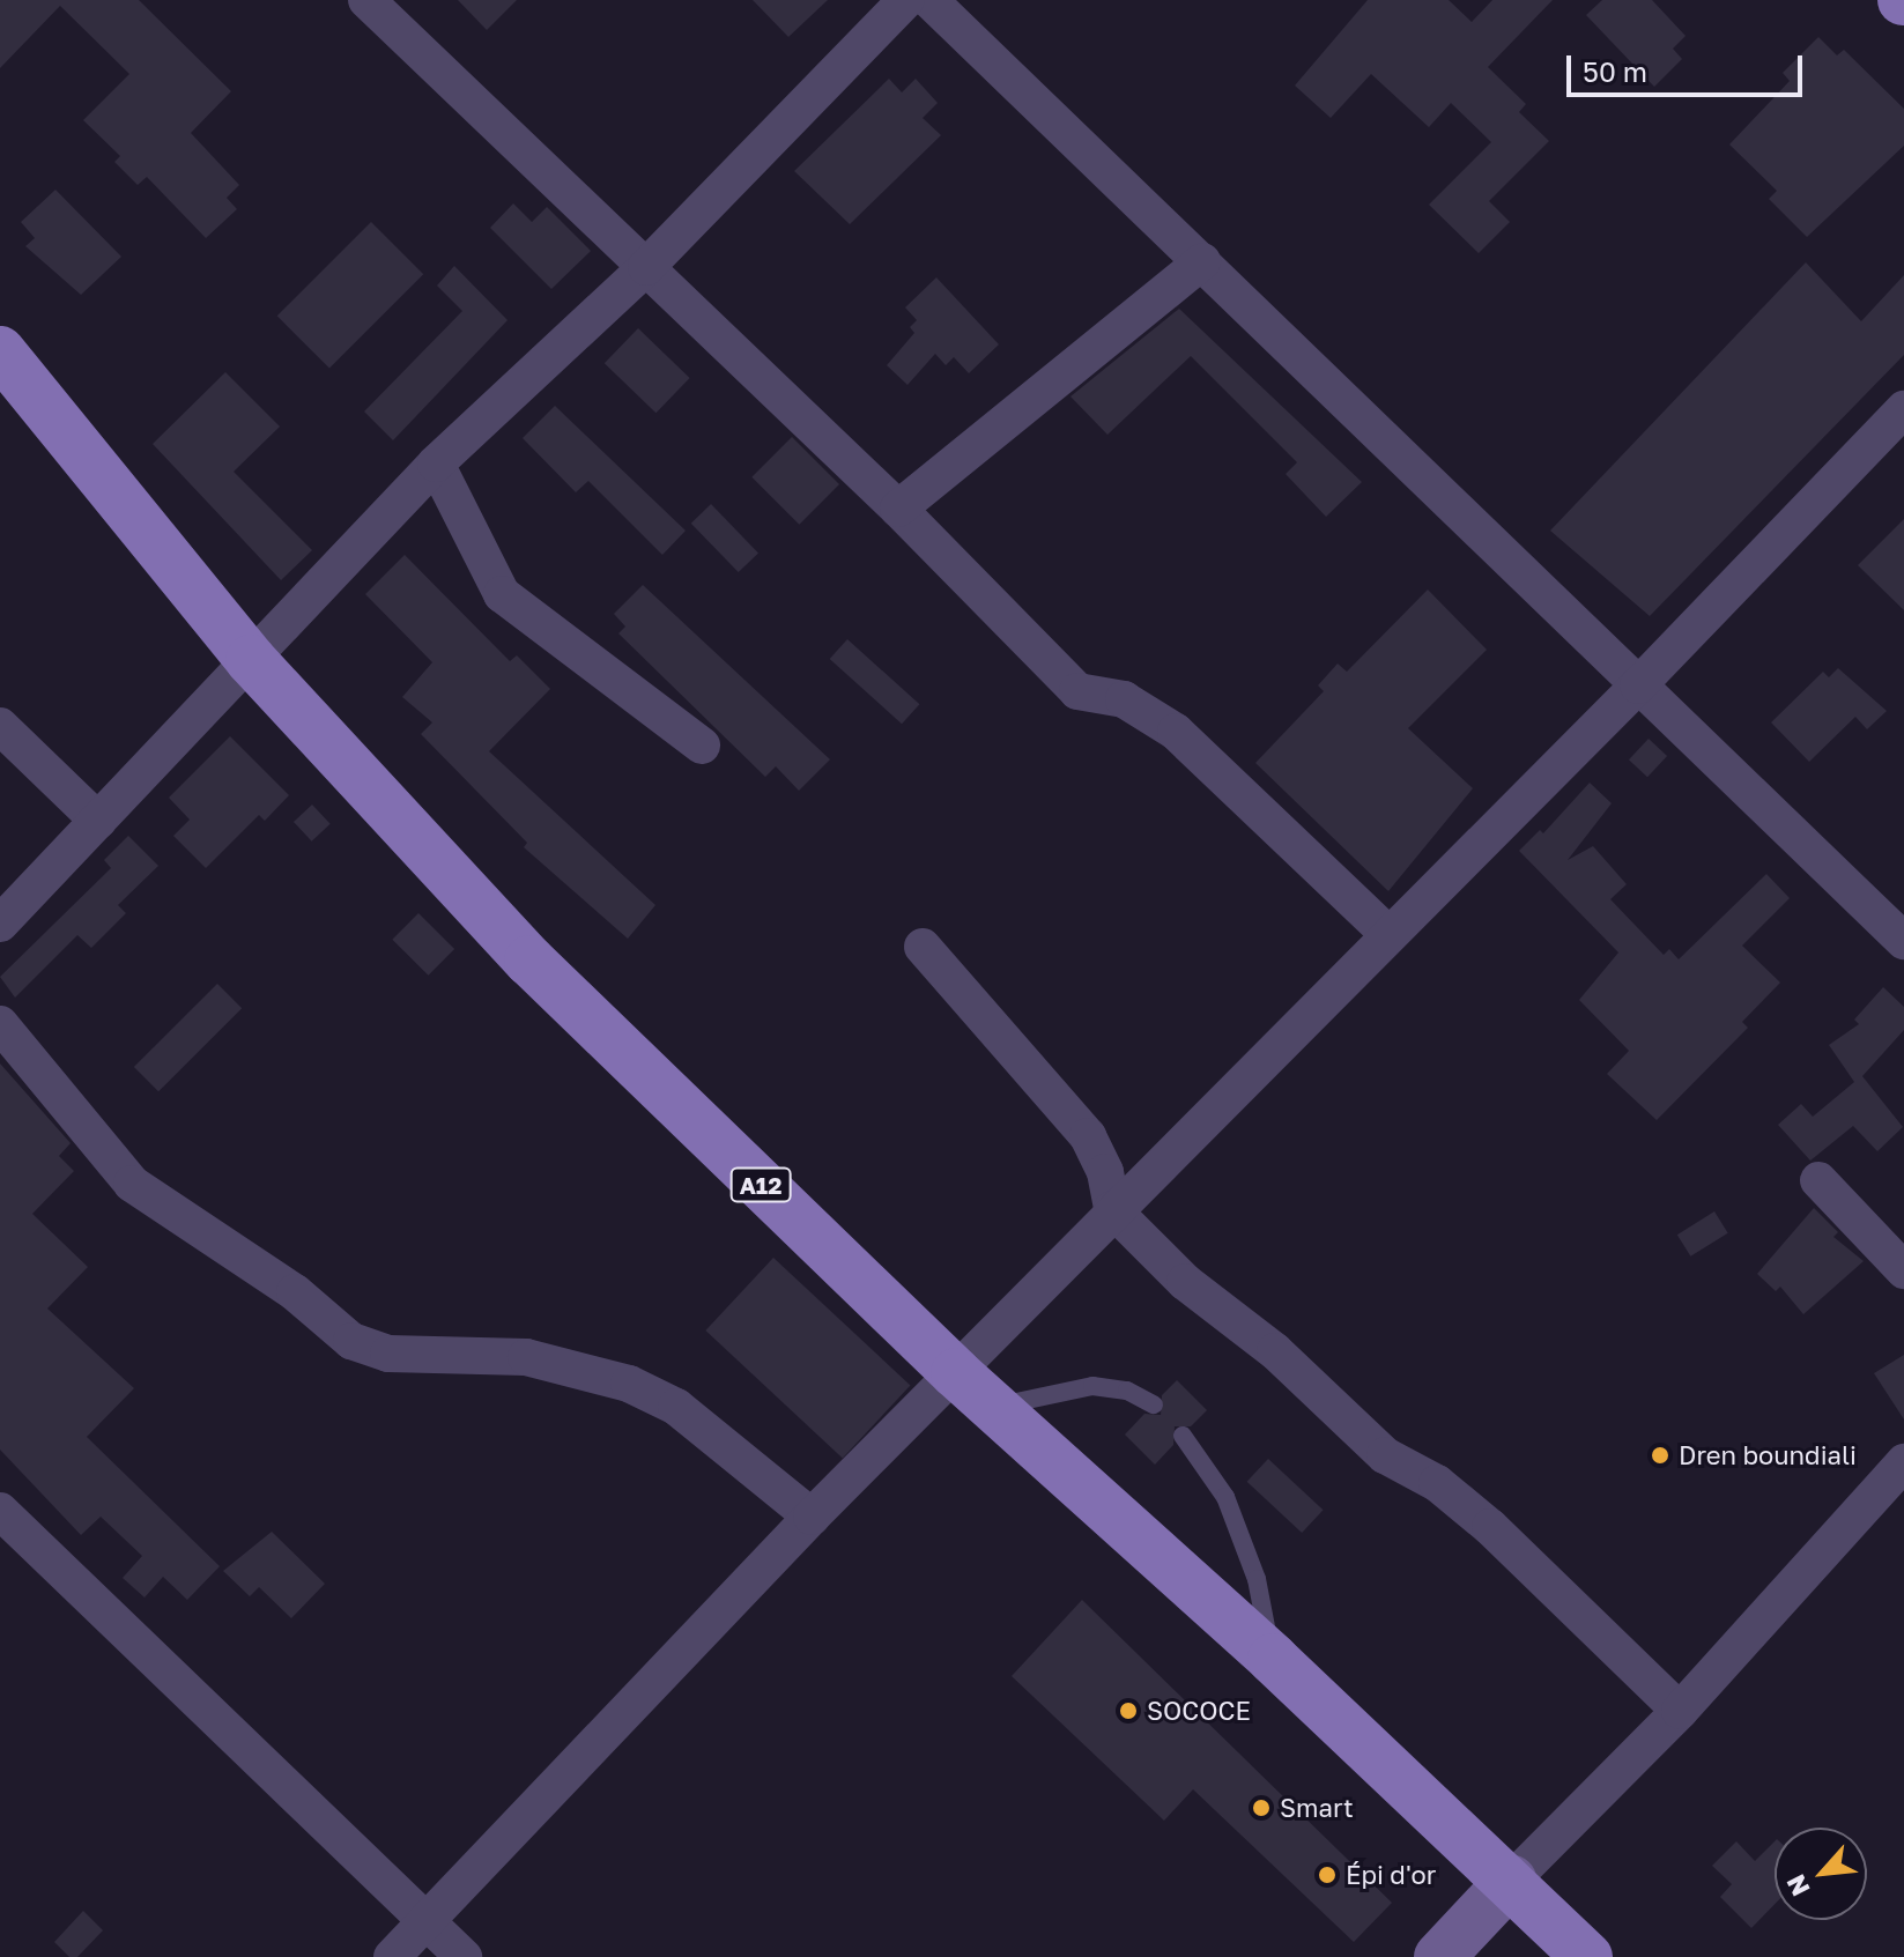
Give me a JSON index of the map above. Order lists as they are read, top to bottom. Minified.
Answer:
{"streets":{"main road":["A12"]},"places":["Dren boundiali","SOCOCE","Smart","Épi d'or"],"scale_bar":"50 m","north":"bottom left"}
